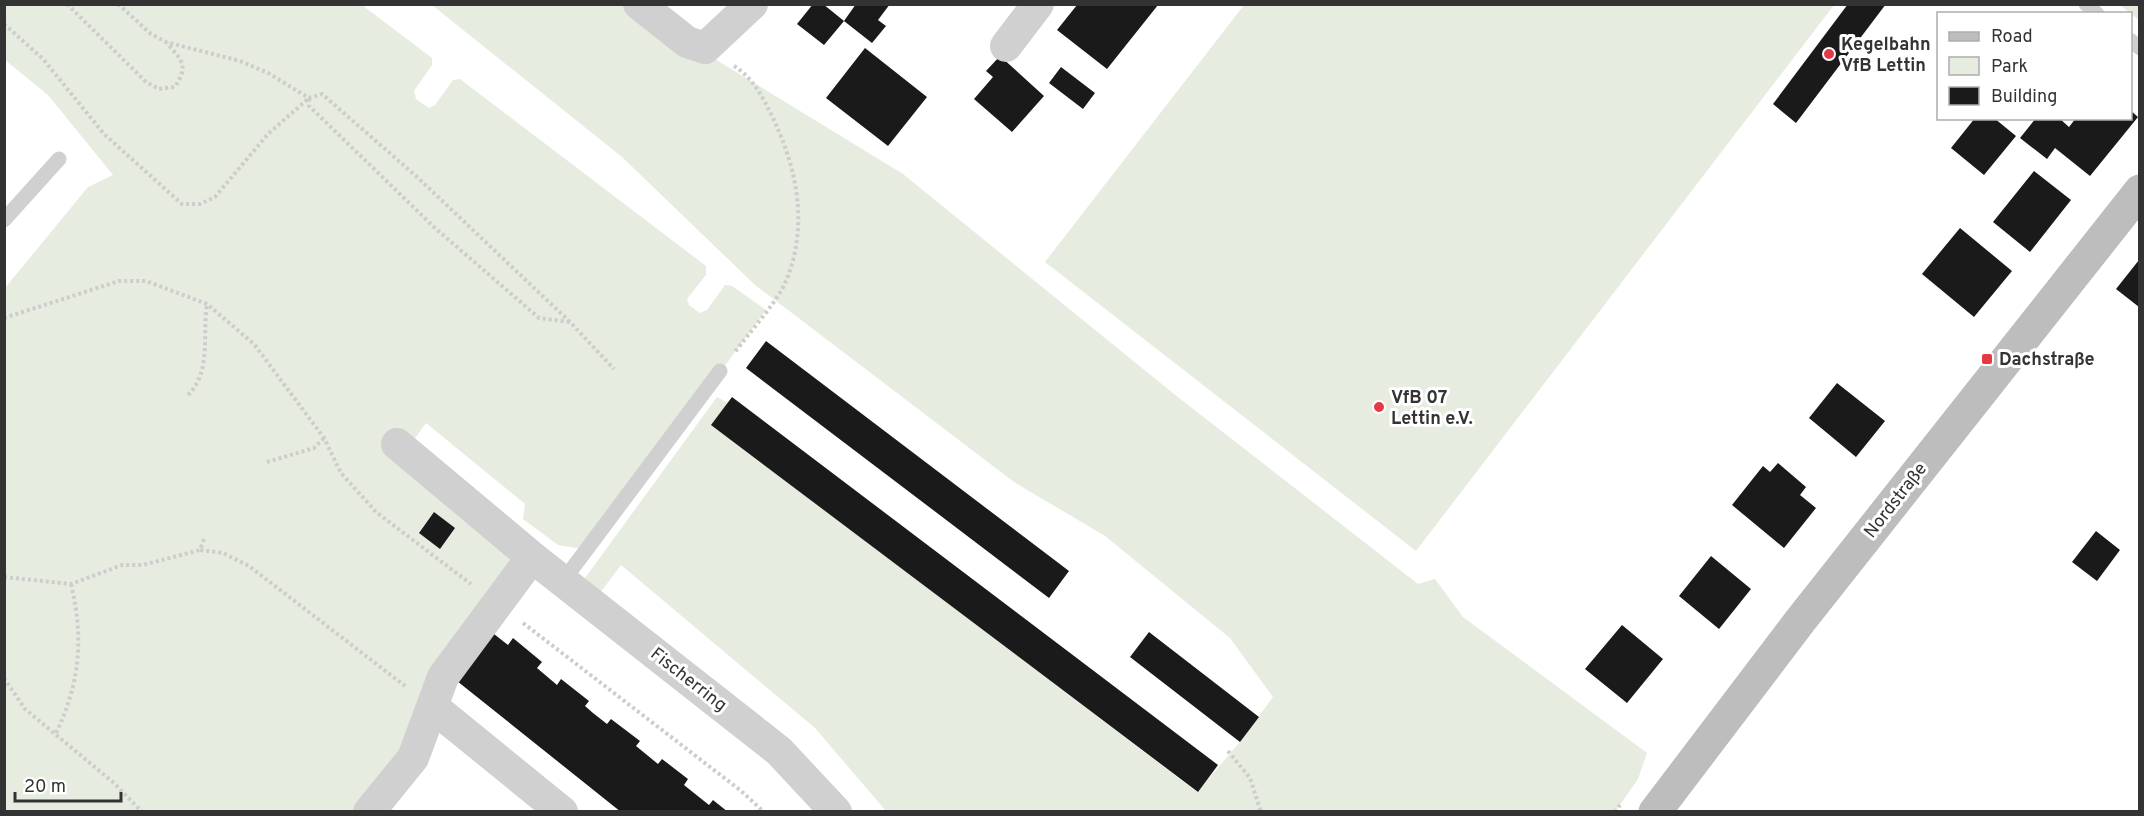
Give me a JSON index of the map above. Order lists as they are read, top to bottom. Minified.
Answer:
{"streets":{"street":["Nordstraße","Fischerring"]},"places":{"other":["Kegelbahn VfB Lettin","VfB 07 Lettin e.V."],"transit":["Dachstraße"]},"legend":["Road","Park","Building"],"scale_bar":"20 m"}
